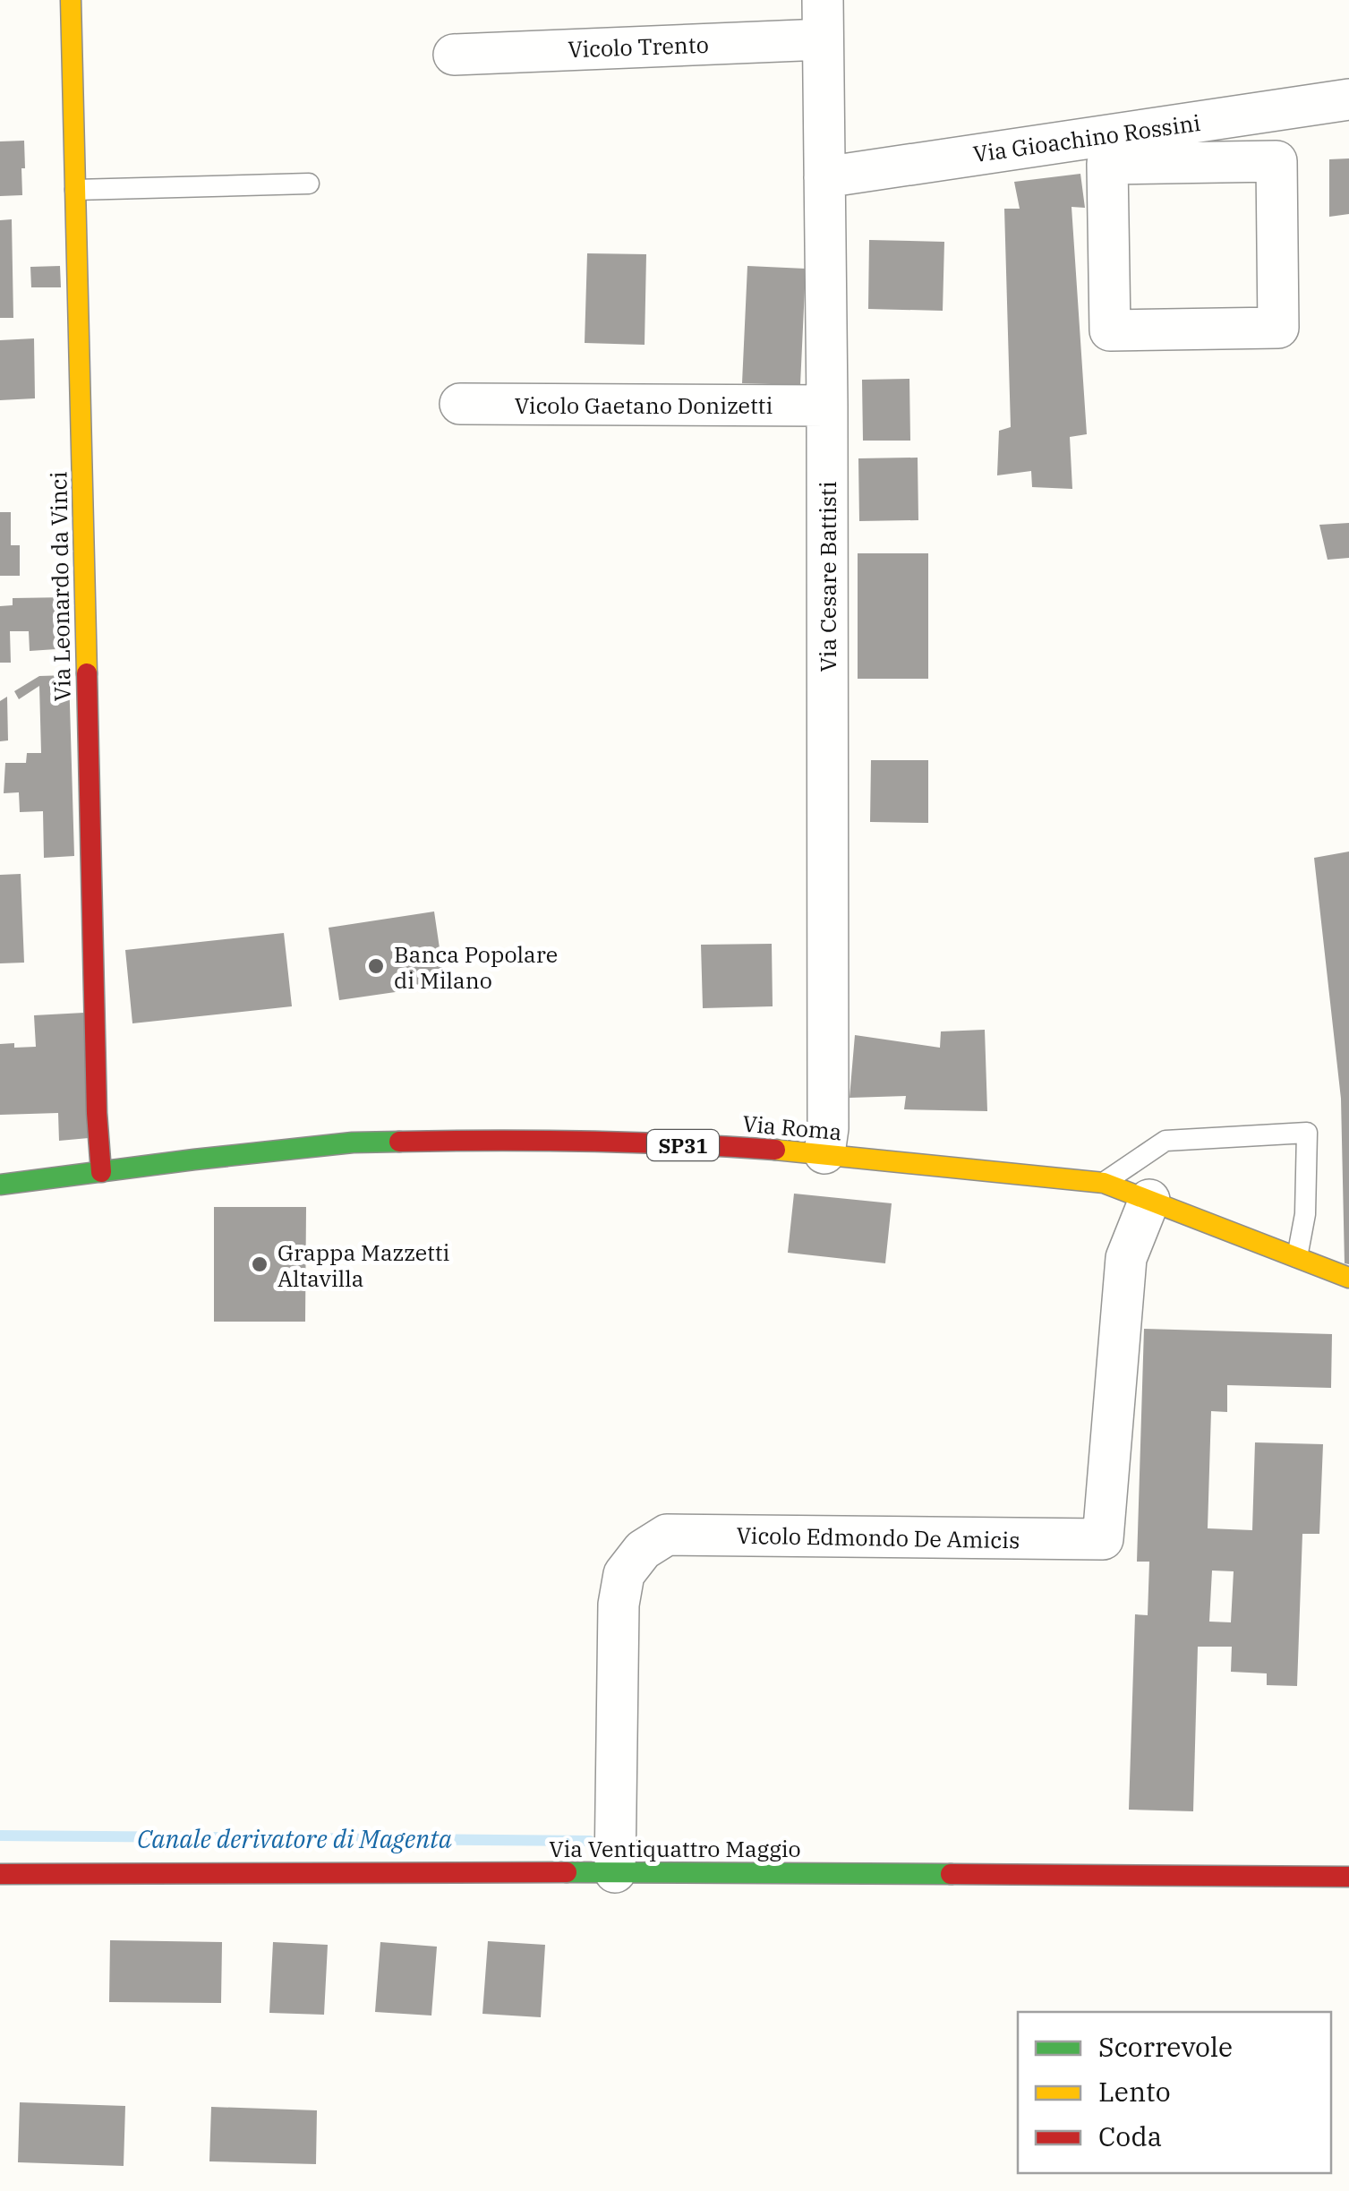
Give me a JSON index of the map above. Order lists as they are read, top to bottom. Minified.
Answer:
{"streets":{"street":["Vicolo Trento","Via Gioachino Rossini","Vicolo Gaetano Donizetti","Via Cesare Battisti","Via Leonardo da Vinci","Via Roma","SP31","Vicolo Edmondo De Amicis","Via Ventiquattro Maggio"]},"crossings":[["Vicolo Trento","Via Cesare Battisti"],["Via Gioachino Rossini","Via Cesare Battisti"],["Vicolo Gaetano Donizetti","Via Cesare Battisti"],["Via Cesare Battisti","Via Roma"],["Via Leonardo da Vinci","Via Roma"],["Via Roma","Vicolo Edmondo De Amicis"],["Vicolo Edmondo De Amicis","Via Ventiquattro Maggio"]],"water":["Canale derivatore di Magenta"],"places":["Banca Popolare di Milano","Grappa Mazzetti Altavilla"],"legend":["Scorrevole","Lento","Coda"]}
